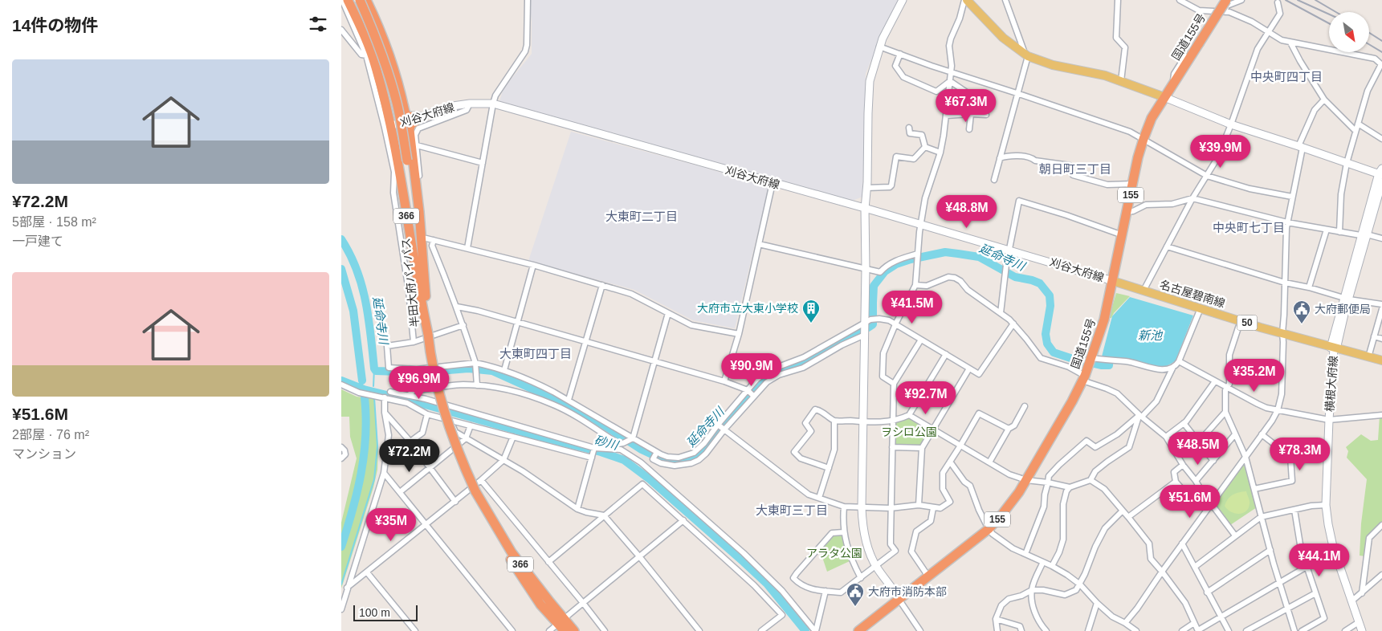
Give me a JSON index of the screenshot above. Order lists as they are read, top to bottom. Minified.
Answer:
{"streets":{"highway":["国道155号","155","366","半田大府パイパス"],"main road":["名古屋碧南線","50"],"street":["刈谷大府線","横根大府線"]},"crossings":[["国道155号","刈谷大府線"],["国道155号","名古屋碧南線"],["刈谷大府線","366"],["刈谷大府線","名古屋碧南線"],["366","半田大府パイパス"],["名古屋碧南線","横根大府線"]],"districts":["中央町四丁目","朝日町三丁目","大東町二丁目","中央町七丁目","大東町四丁目","大東町三丁目"],"water":["延命寺川","新池","砂川"],"parks":["ヲシロ公園","アラタ公園"],"places":{"building":["大府市立大東小学校"],"public building":["大府郵便局","大府市消防本部"]},"scale_bar":"100 m","north":"bottom right","page":{"heading":"14件の物件","list":[{"name":"¥72.2M","note":"5部屋 · 158 m² · 一戸建て"},{"name":"¥51.6M","note":"2部屋 · 76 m² · マンション"}],"price":["¥67.3M","¥39.9M","¥48.8M","¥41.5M","¥90.9M","¥35.2M","¥96.9M","¥92.7M","¥48.5M","¥78.3M","¥72.2M","¥51.6M","¥35M","¥44.1M"],"scale":"100 m"}}
